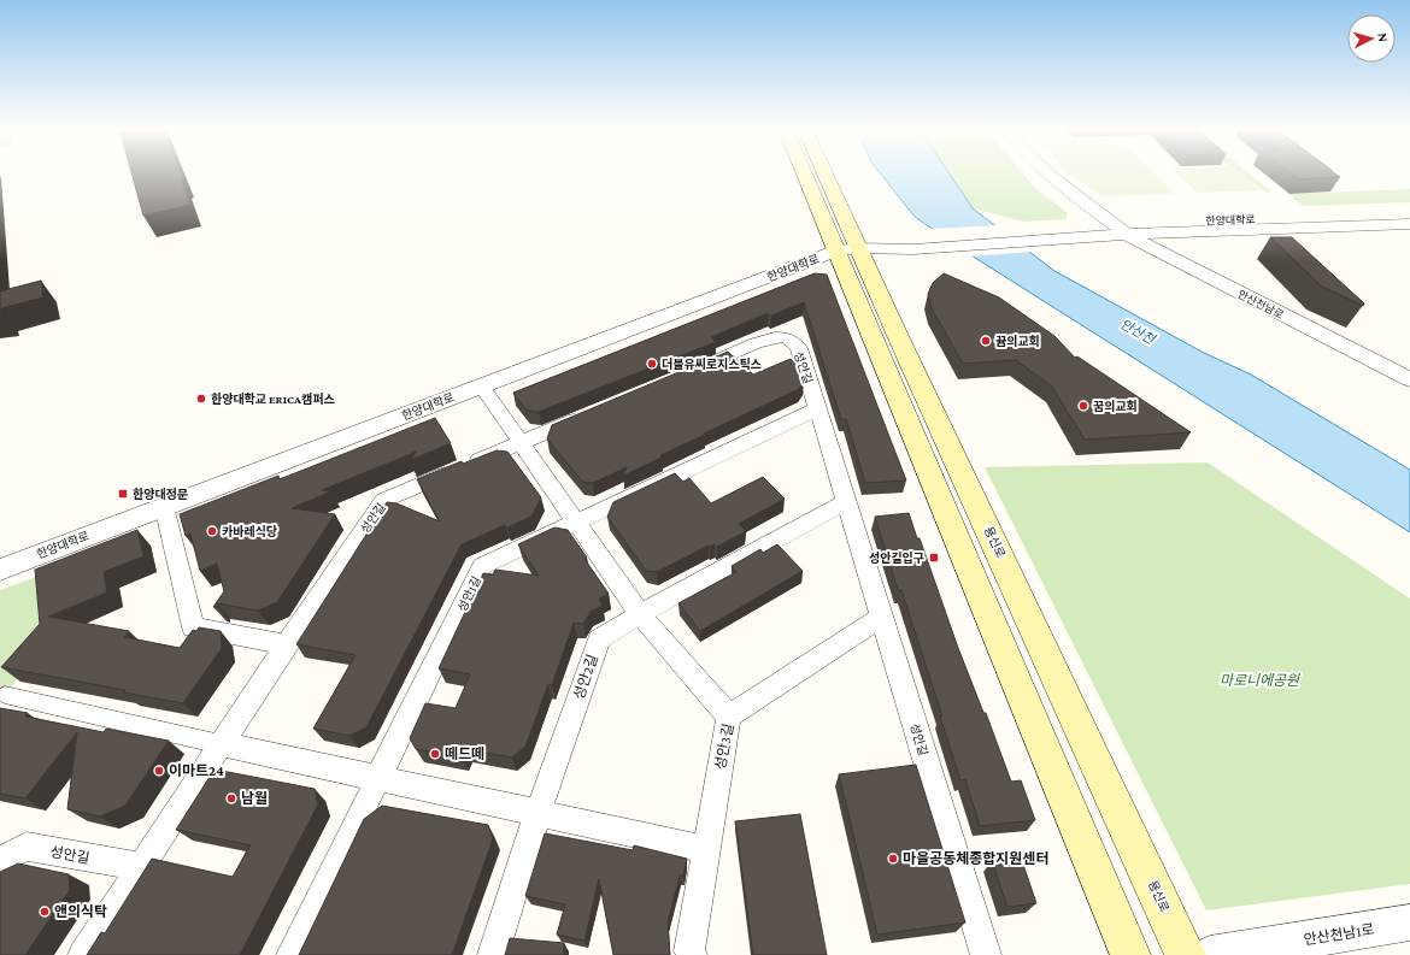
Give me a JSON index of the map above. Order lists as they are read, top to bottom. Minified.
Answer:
{"streets":{"main road":["용신로"],"street":["한양대학로","안산천남로","성안길","성안1길","성안2길","성안3길","안산천남1로"]},"crossings":[["한양대학로","안산천남로"],["한양대학로","용신로"],["성안길","성안1길"],["성안길","성안2길"],["성안길","성안3길"]],"water":["안산천"],"parks":["마로니에공원"],"places":{"other":["뀸의교회","더블유씨로지스틱스","한양대학교 ERICA캠퍼스","꿈의교회","카바레식당","떼드떼","이마트24","남월","마을공동체종합지원센터","앤의식탁"],"transit":["한양대정문","성안길입구"]},"north":"right"}
